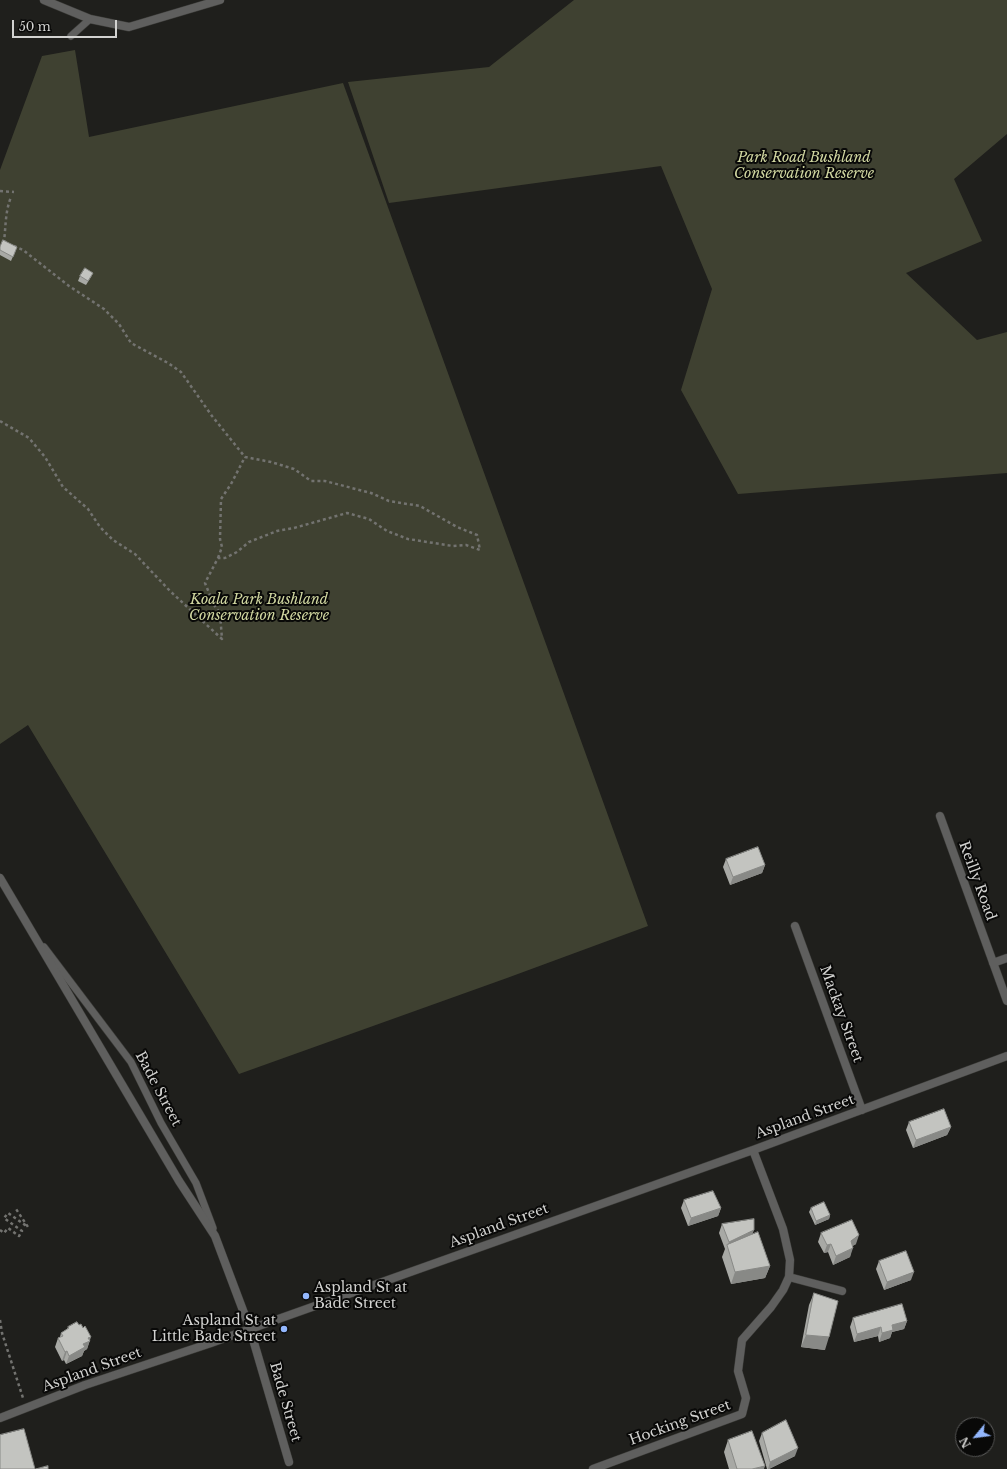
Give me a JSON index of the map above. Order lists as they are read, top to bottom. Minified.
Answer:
{"streets":{"street":["Reilly Road","Mackay Street","Bade Street","Aspland Street","Hocking Street"]},"crossings":[["Mackay Street","Aspland Street"],["Bade Street","Aspland Street"],["Aspland Street","Hocking Street"]],"parks":["Park Road Bushland Conservation Reserve","Koala Park Bushland Conservation Reserve"],"places":["Aspland St at Bade Street","Aspland St at Little Bade Street"],"scale_bar":"50 m","north":"bottom left"}
